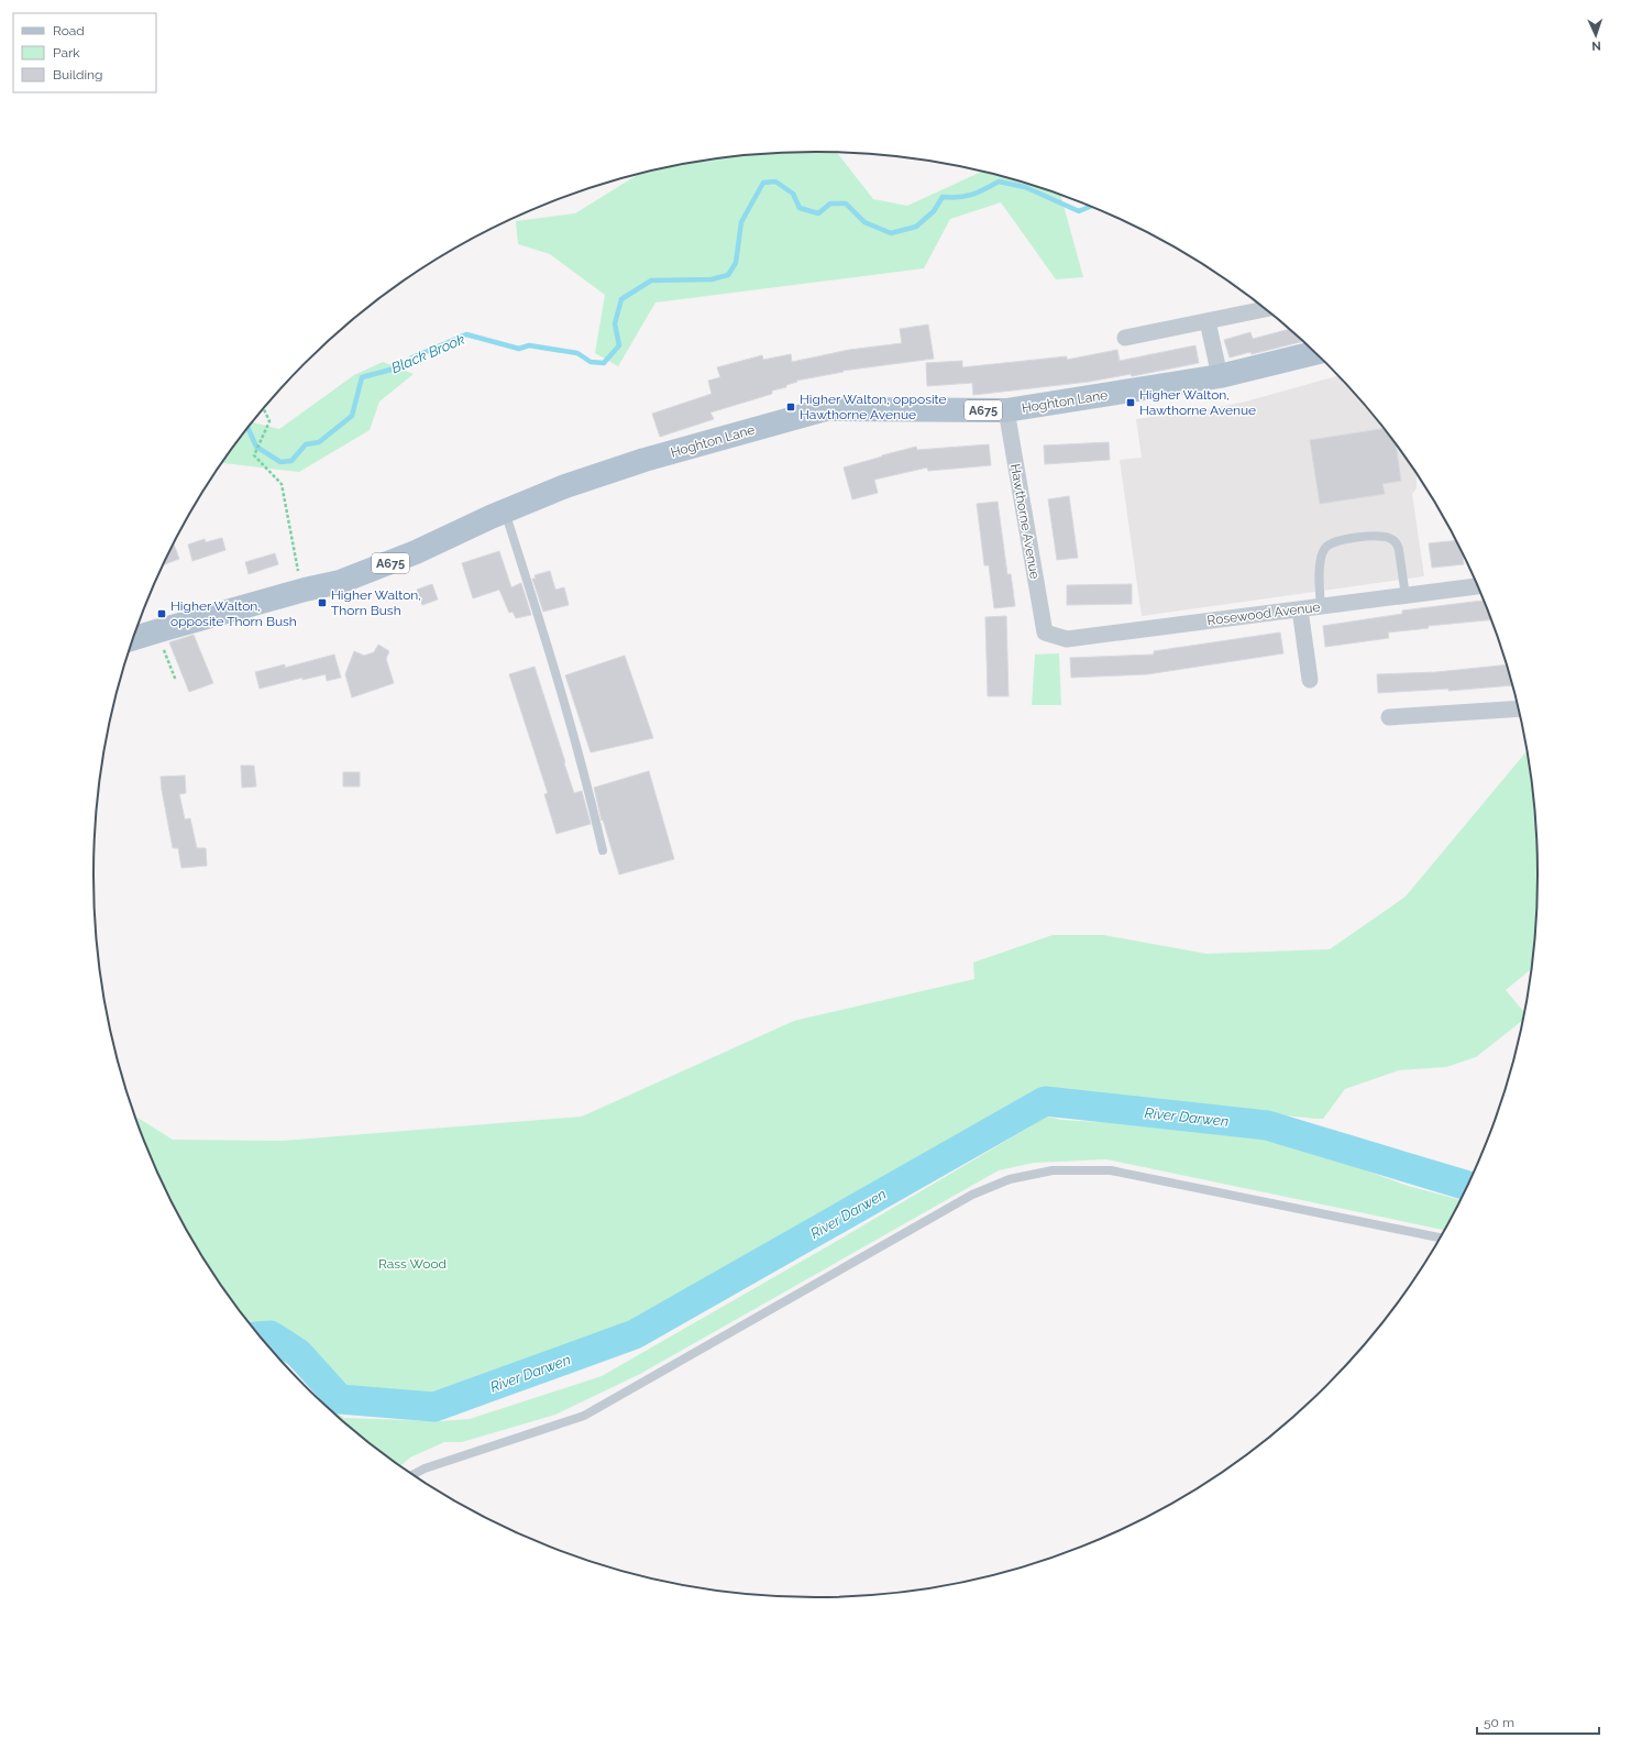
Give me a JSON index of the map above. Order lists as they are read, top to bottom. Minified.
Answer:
{"streets":{"main road":["Hoghton Lane","A675"],"street":["Hawthorne Avenue","Rosewood Avenue"]},"crossings":[["Hoghton Lane","Hawthorne Avenue"],["Hawthorne Avenue","Rosewood Avenue"]],"water":["Black Brook","River Darwen"],"parks":["Rass Wood"],"places":{"transit":["Higher Walton, Hawthorne Avenue","Higher Walton, opposite Hawthorne Avenue","Higher Walton, Thorn Bush","Higher Walton, opposite Thorn Bush"]},"legend":["Road","Park","Building"],"scale_bar":"50 m","north":"bottom"}
